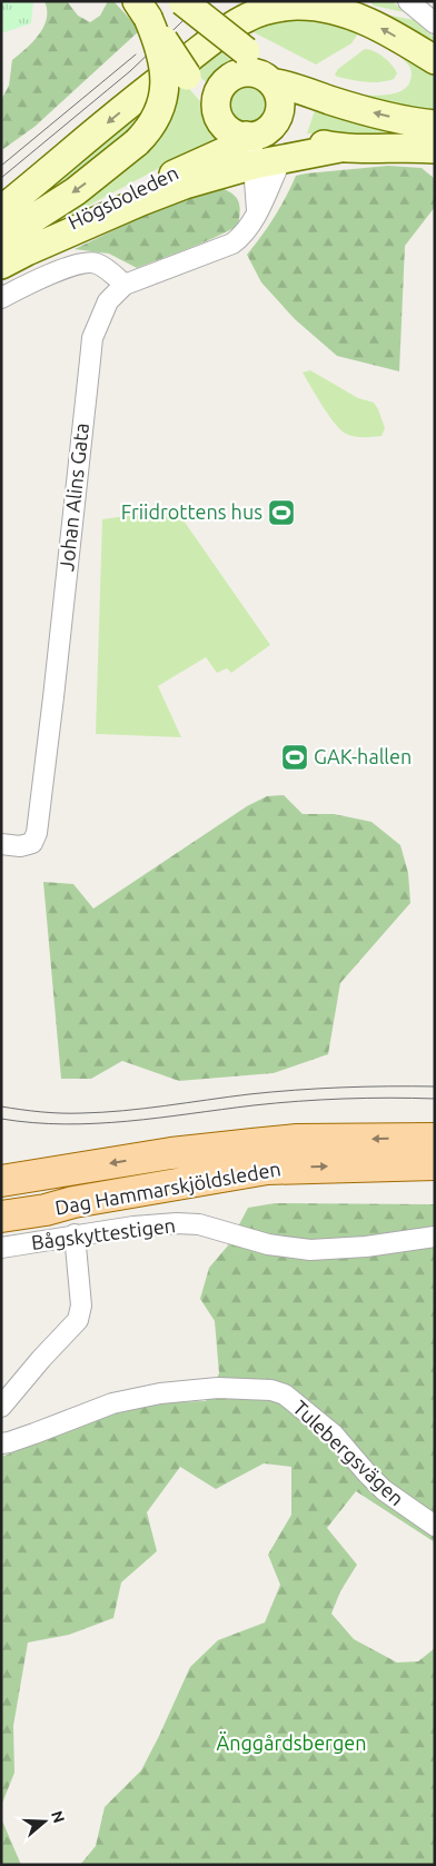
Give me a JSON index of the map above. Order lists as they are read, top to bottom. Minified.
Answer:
{"streets":{"main road":["Högsboleden","Dag Hammarskjöldsleden"],"street":["Johan Alins Gata","Bågskyttestigen","Tulebergsvägen"]},"crossings":[["Högsboleden","Johan Alins Gata"]],"parks":["Änggårdsbergen"],"places":{"sports":["Friidrottens hus","GAK-hallen"]},"north":"right"}
